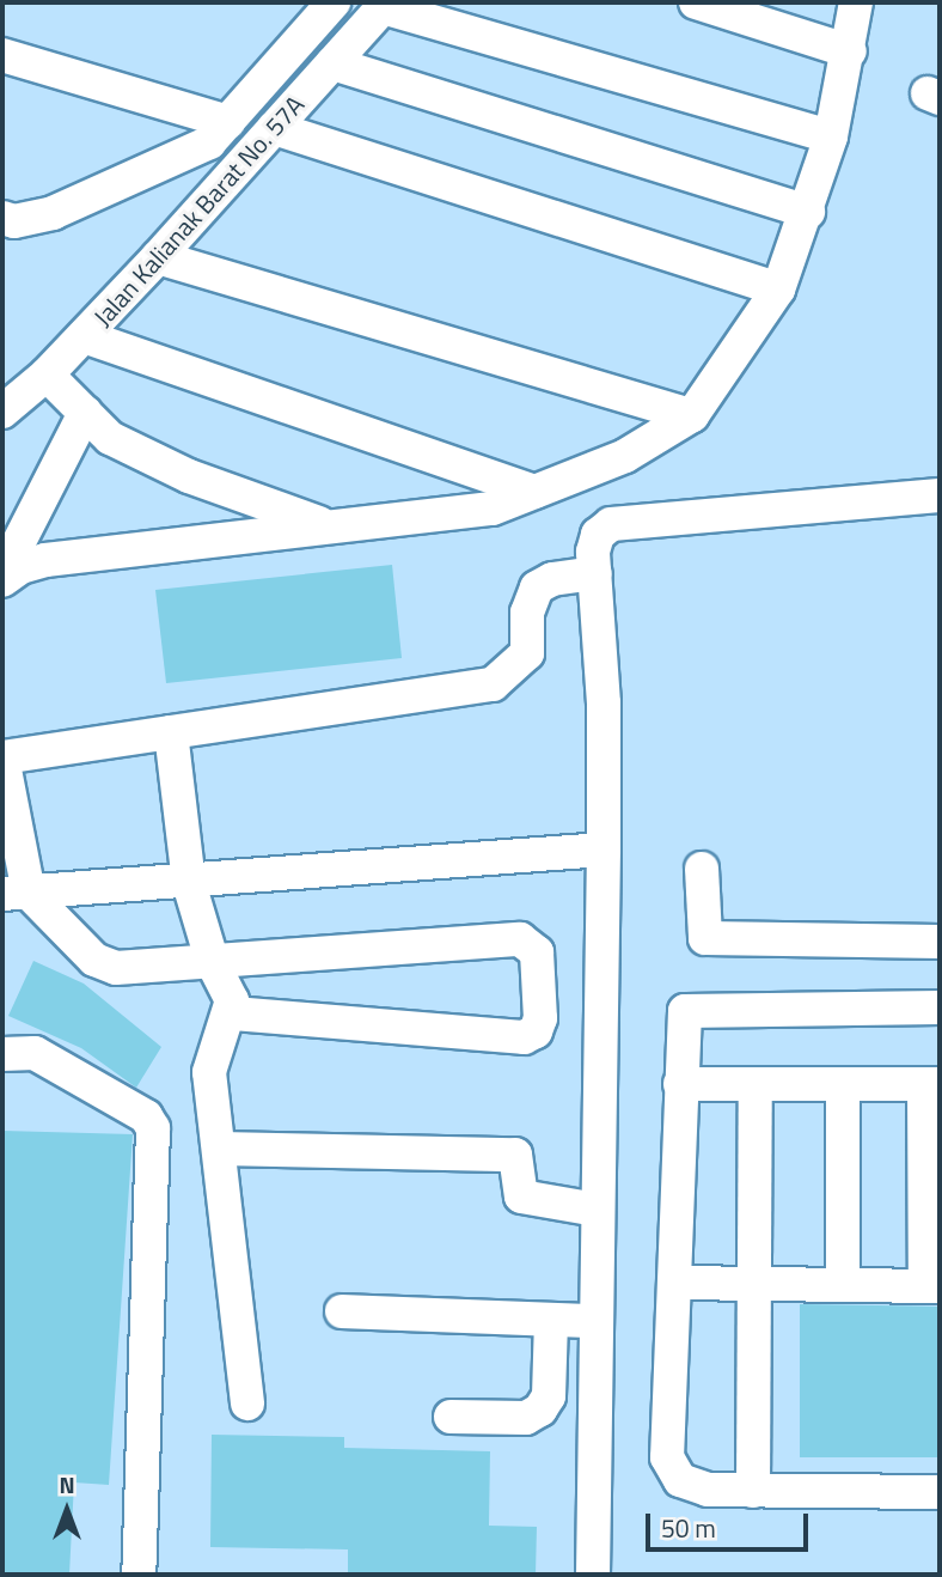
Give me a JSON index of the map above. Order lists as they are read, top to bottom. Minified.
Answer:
{"streets":{"lane":["Jalan Kalianak Barat No. 57A"]},"scale_bar":"50 m","north":"top"}
